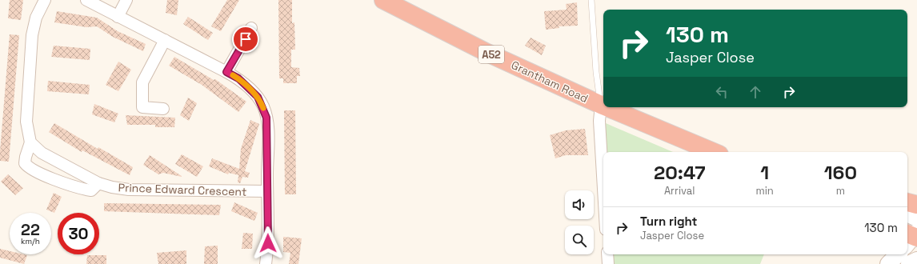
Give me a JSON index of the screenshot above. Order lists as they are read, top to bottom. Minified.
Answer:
{"streets":{"highway":["A52","Grantham Road"],"street":["Prince Edward Crescent"]},"page":{"turn":["130 m","Jasper Close"],"eta":["20:47","Arrival","1","min","160","m"],"list":[{"name":"Turn right","note":"Jasper Close","value":"130 m"}],"speed":"22 km/h","limit":"30"}}
